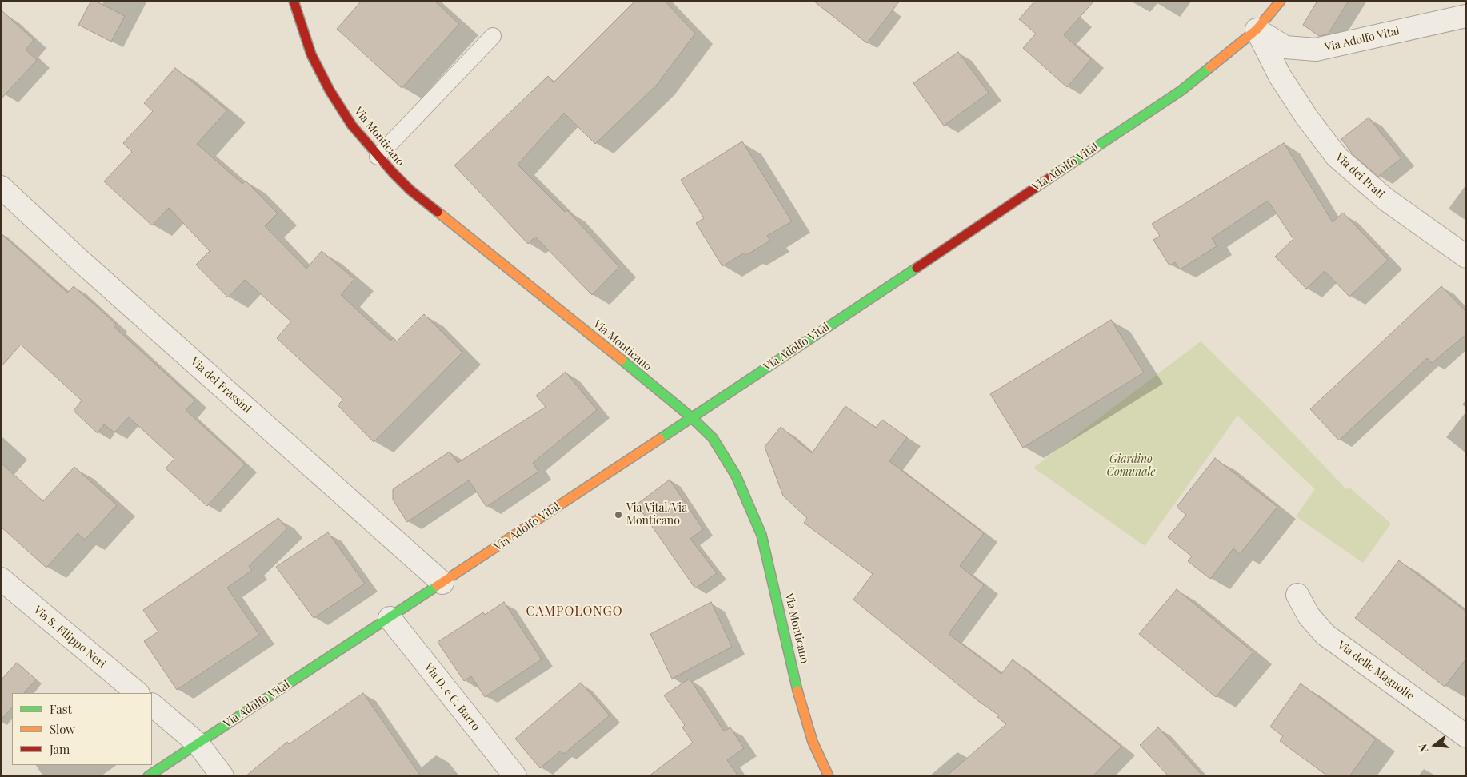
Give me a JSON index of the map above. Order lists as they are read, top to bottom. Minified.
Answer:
{"streets":{"street":["Via Adolfo Vital","Via Monticano","Via dei Prati","Via dei Frassini","Via S. Filippo Neri","Via delle Magnolie","Via D. e C. Barro"]},"crossings":[["Via Adolfo Vital","Via Monticano"],["Via Adolfo Vital","Via dei Prati"],["Via Adolfo Vital","Via dei Frassini"],["Via Adolfo Vital","Via D. e C. Barro"]],"districts":["CAMPOLONGO"],"parks":["Giardino Comunale"],"places":["Via Vital/Via Monticano"],"legend":["Fast","Slow","Jam"],"north":"left"}
